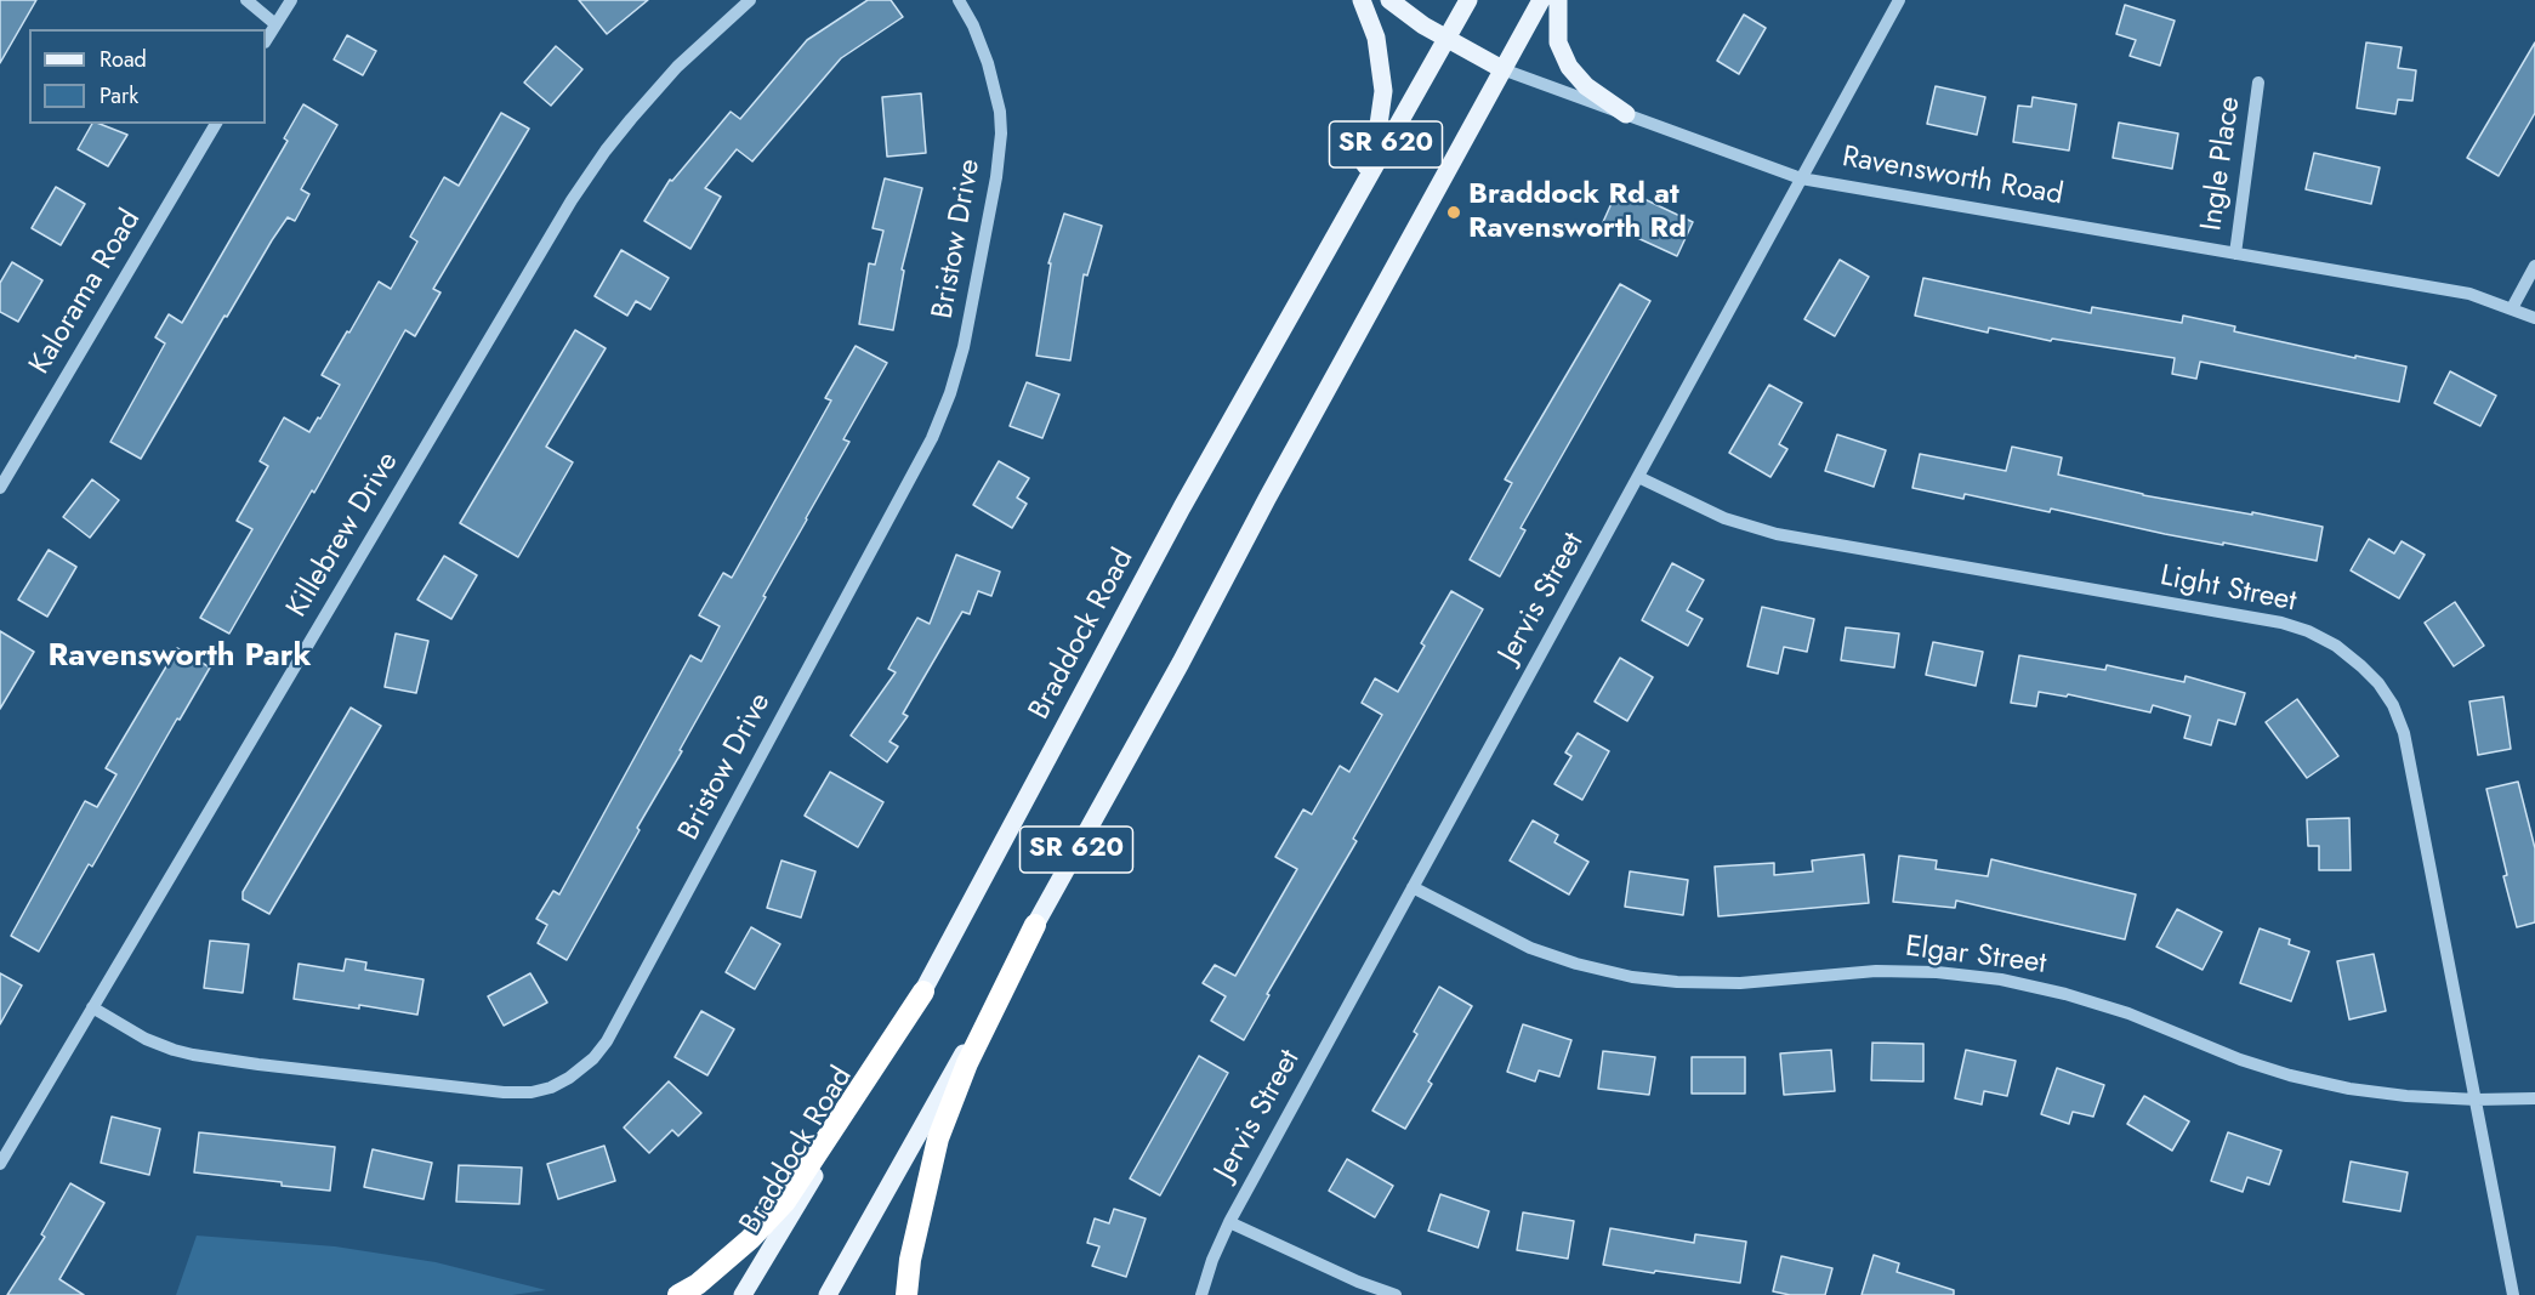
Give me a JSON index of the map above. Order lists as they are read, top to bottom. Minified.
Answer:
{"streets":{"main road":["SR 620","Ravensworth Road","Braddock Road"],"street":["Ingle Place","Bristow Drive","Kalorama Road","Killebrew Drive","Light Street","Jervis Street","Elgar Street"]},"crossings":[["SR 620","Ravensworth Road"],["Ingle Place","Ravensworth Road"],["Ravensworth Road","Jervis Street"],["Ravensworth Road","Braddock Road"],["Bristow Drive","Killebrew Drive"],["Light Street","Jervis Street"],["Light Street","Elgar Street"],["Jervis Street","Elgar Street"]],"districts":["Ravensworth Park"],"places":["Braddock Rd at Ravensworth Rd"],"legend":["Road","Park"]}
